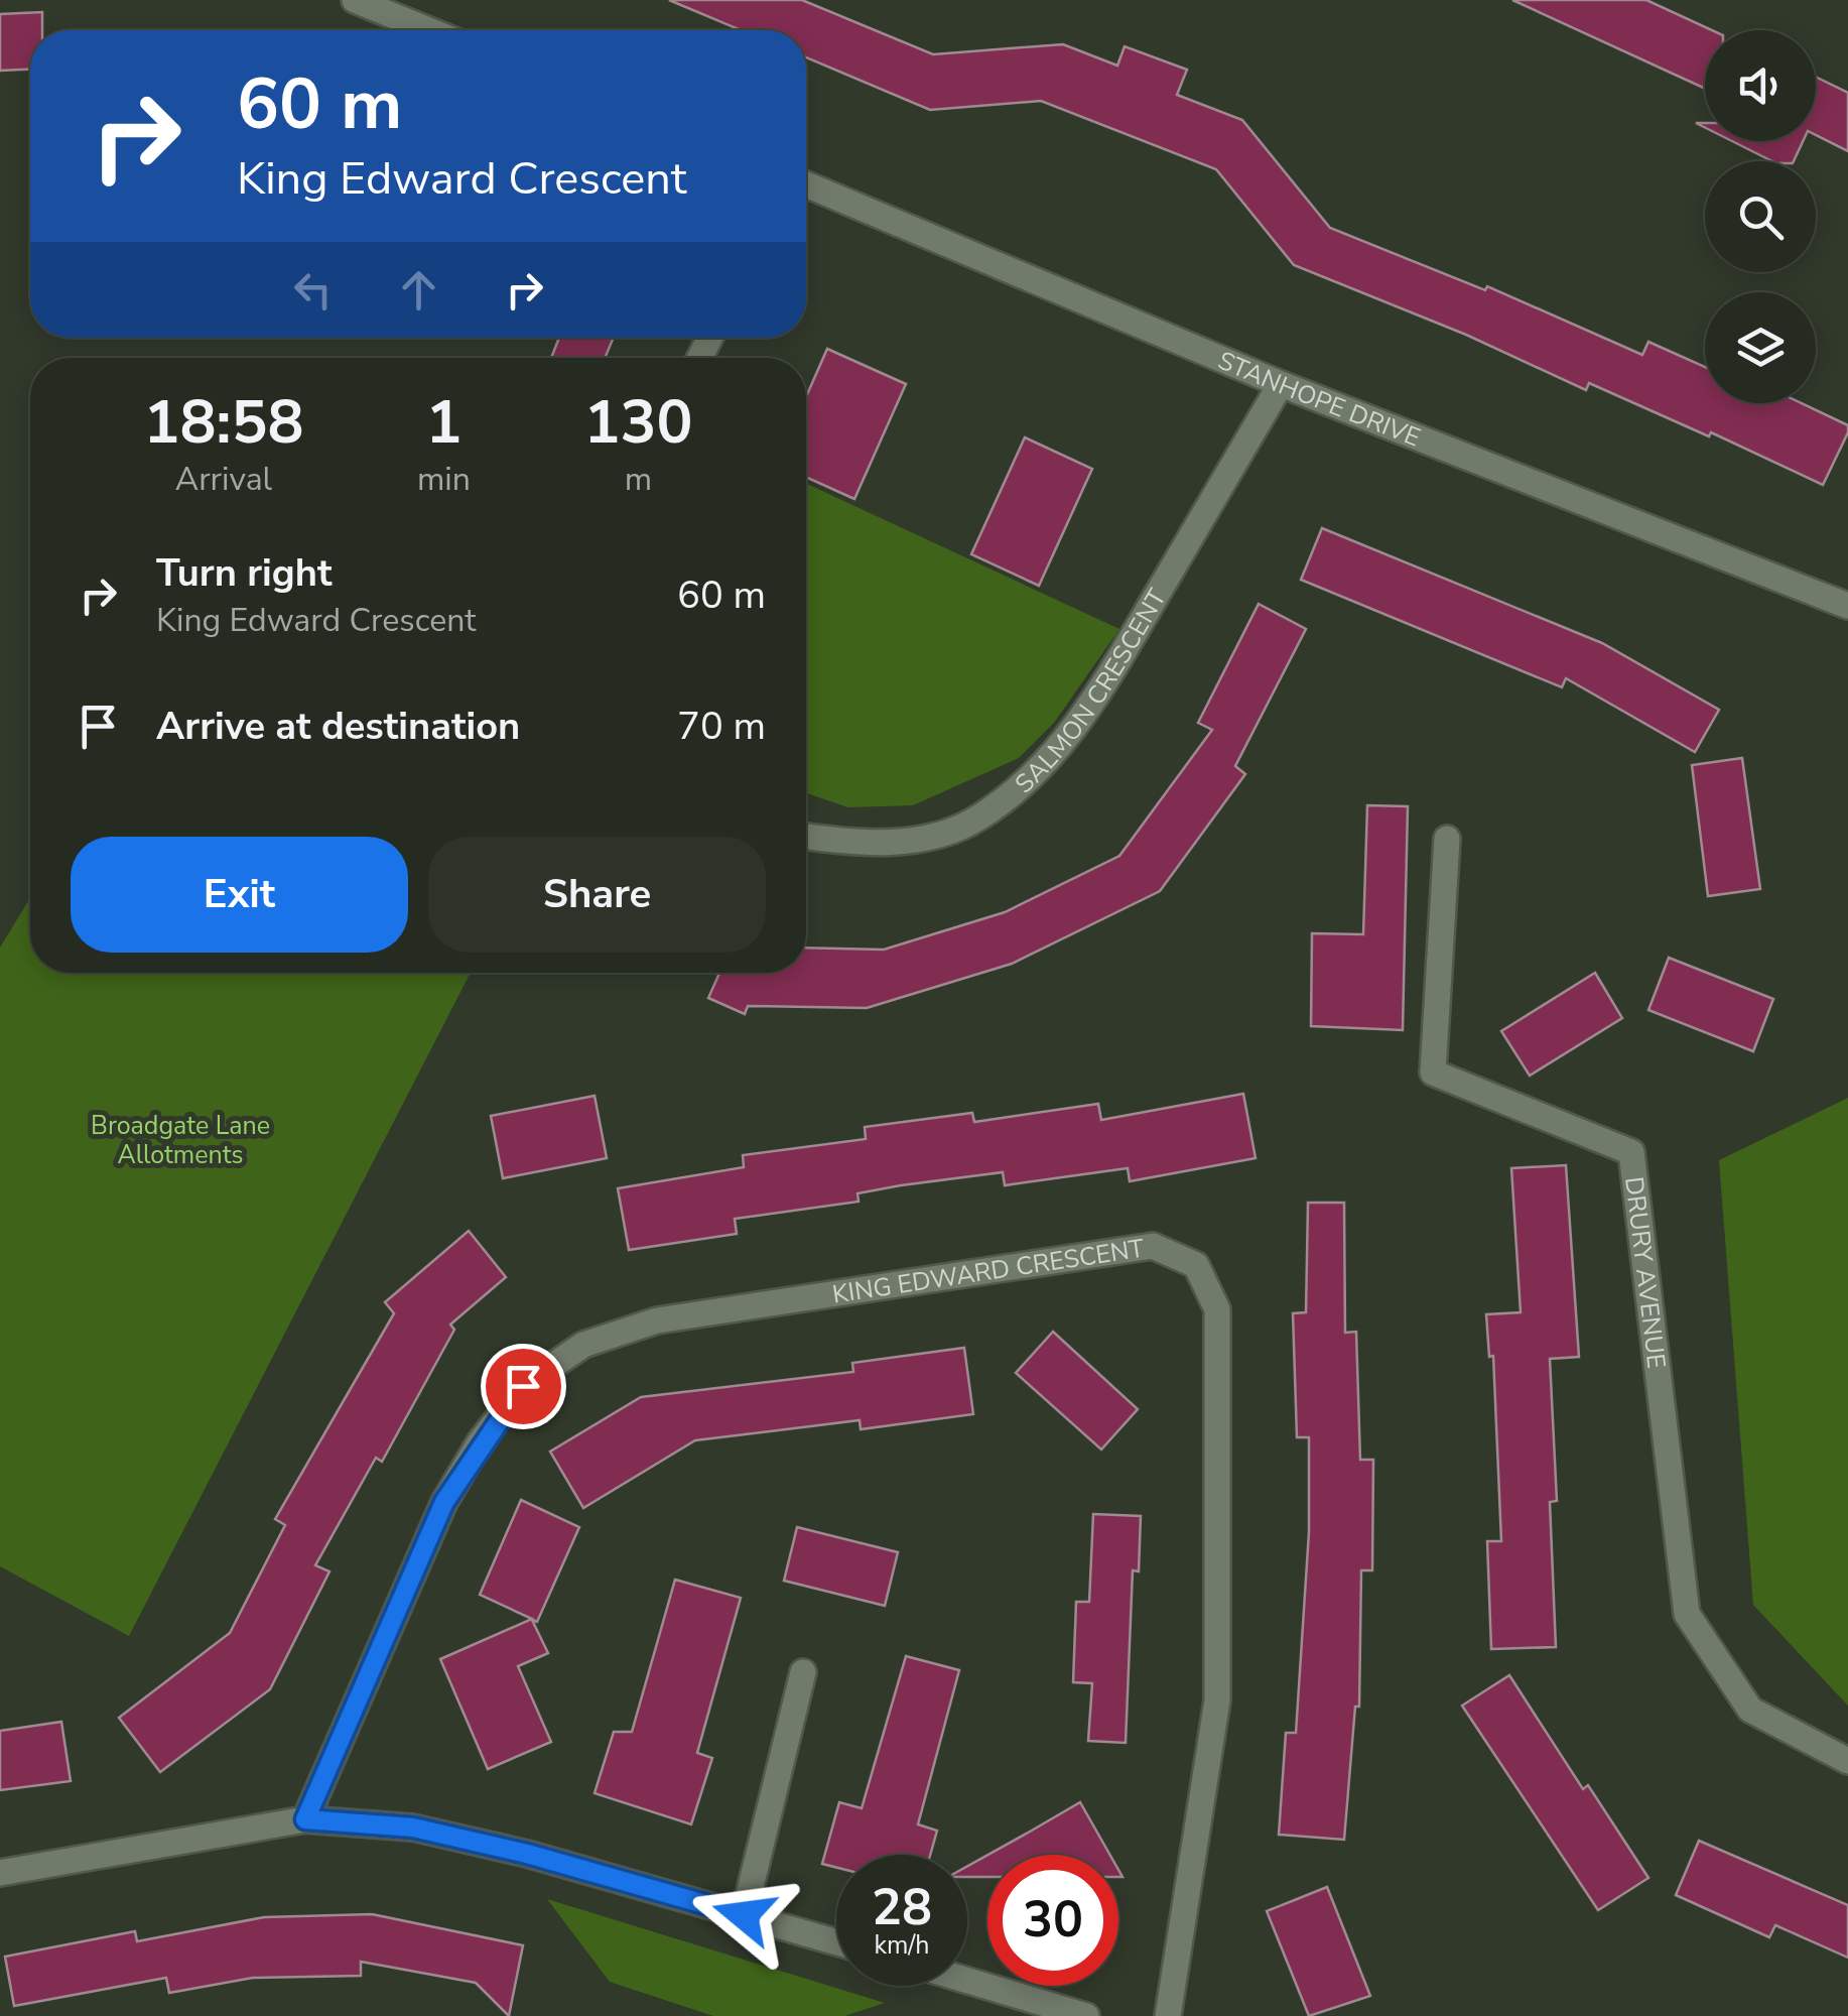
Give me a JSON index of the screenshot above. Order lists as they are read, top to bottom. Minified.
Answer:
{"streets":{"street":["STANHOPE DRIVE","SALMON CRESCENT","DRURY AVENUE","KING EDWARD CRESCENT"]},"crossings":[["STANHOPE DRIVE","SALMON CRESCENT"]],"parks":["Broadgate Lane Allotments"],"page":{"turn":["60 m","King Edward Crescent"],"eta":["18:58","Arrival","1","min","130","m"],"list":[{"name":"Turn right","note":"King Edward Crescent","value":"60 m"},{"name":"Arrive at destination","value":"70 m"}],"buttons":["Exit","Share"],"speed":"28 km/h","limit":"30"}}
